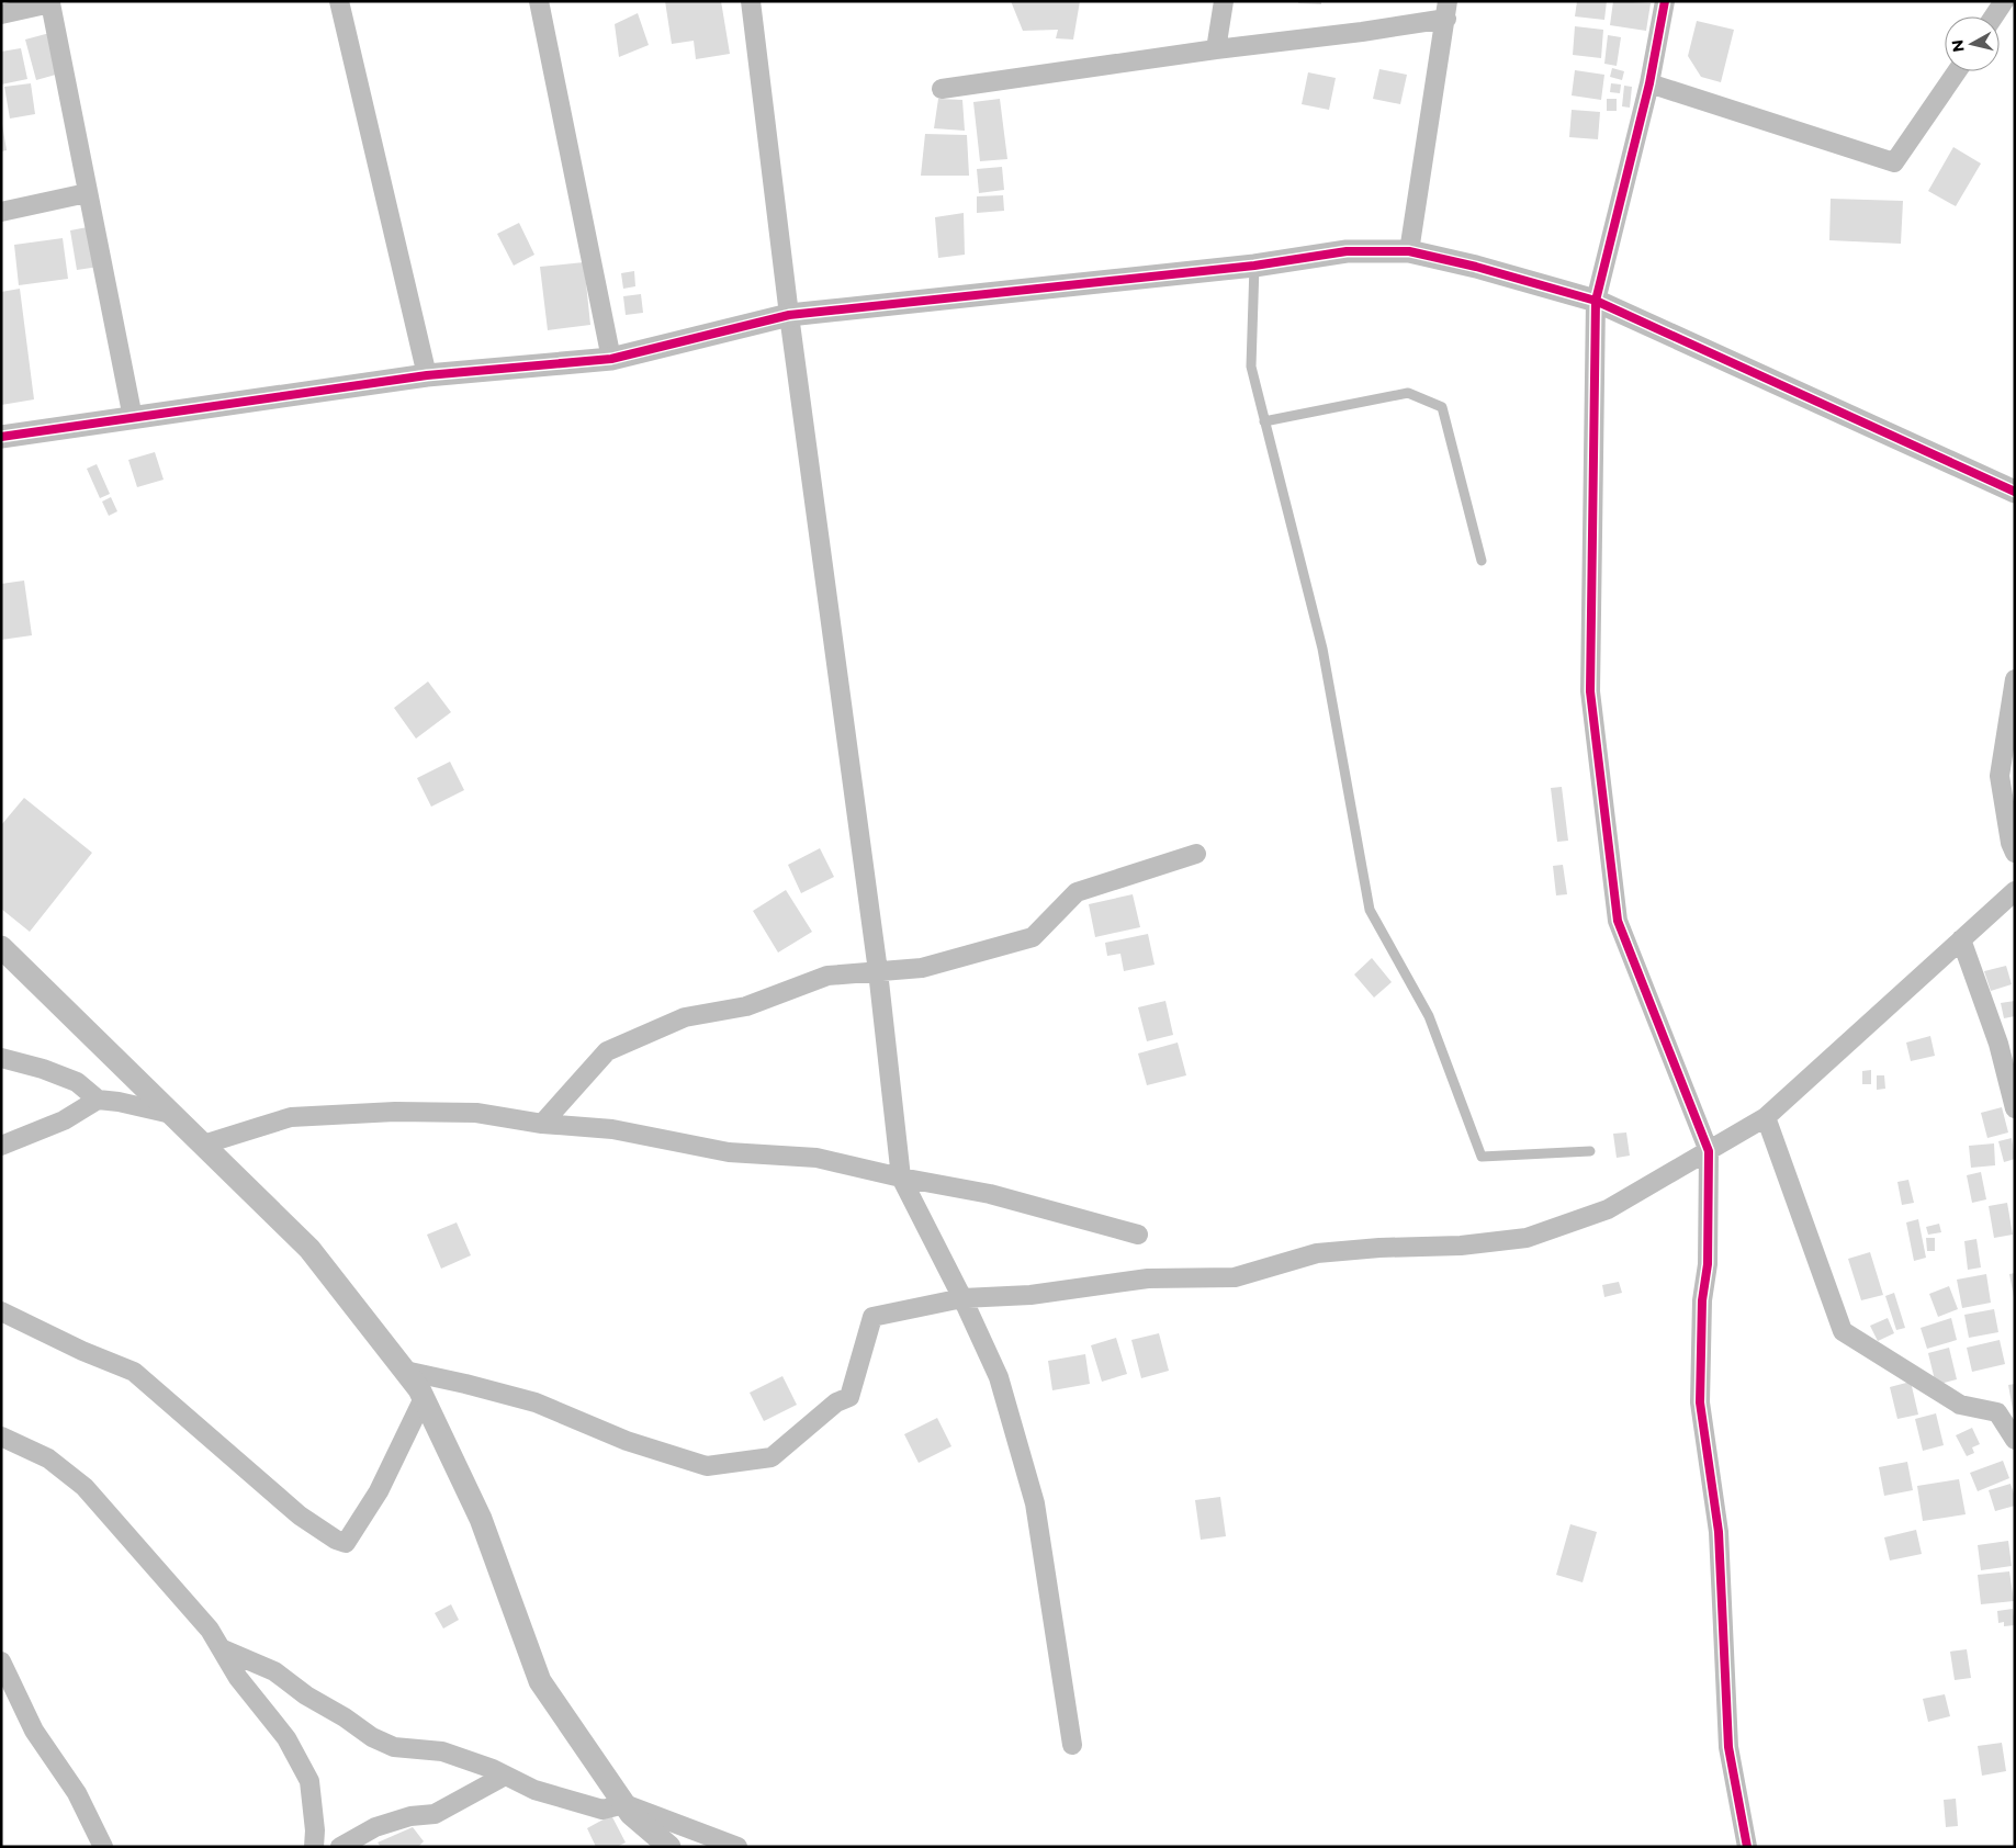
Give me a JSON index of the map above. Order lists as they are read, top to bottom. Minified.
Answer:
{"north":"left"}
